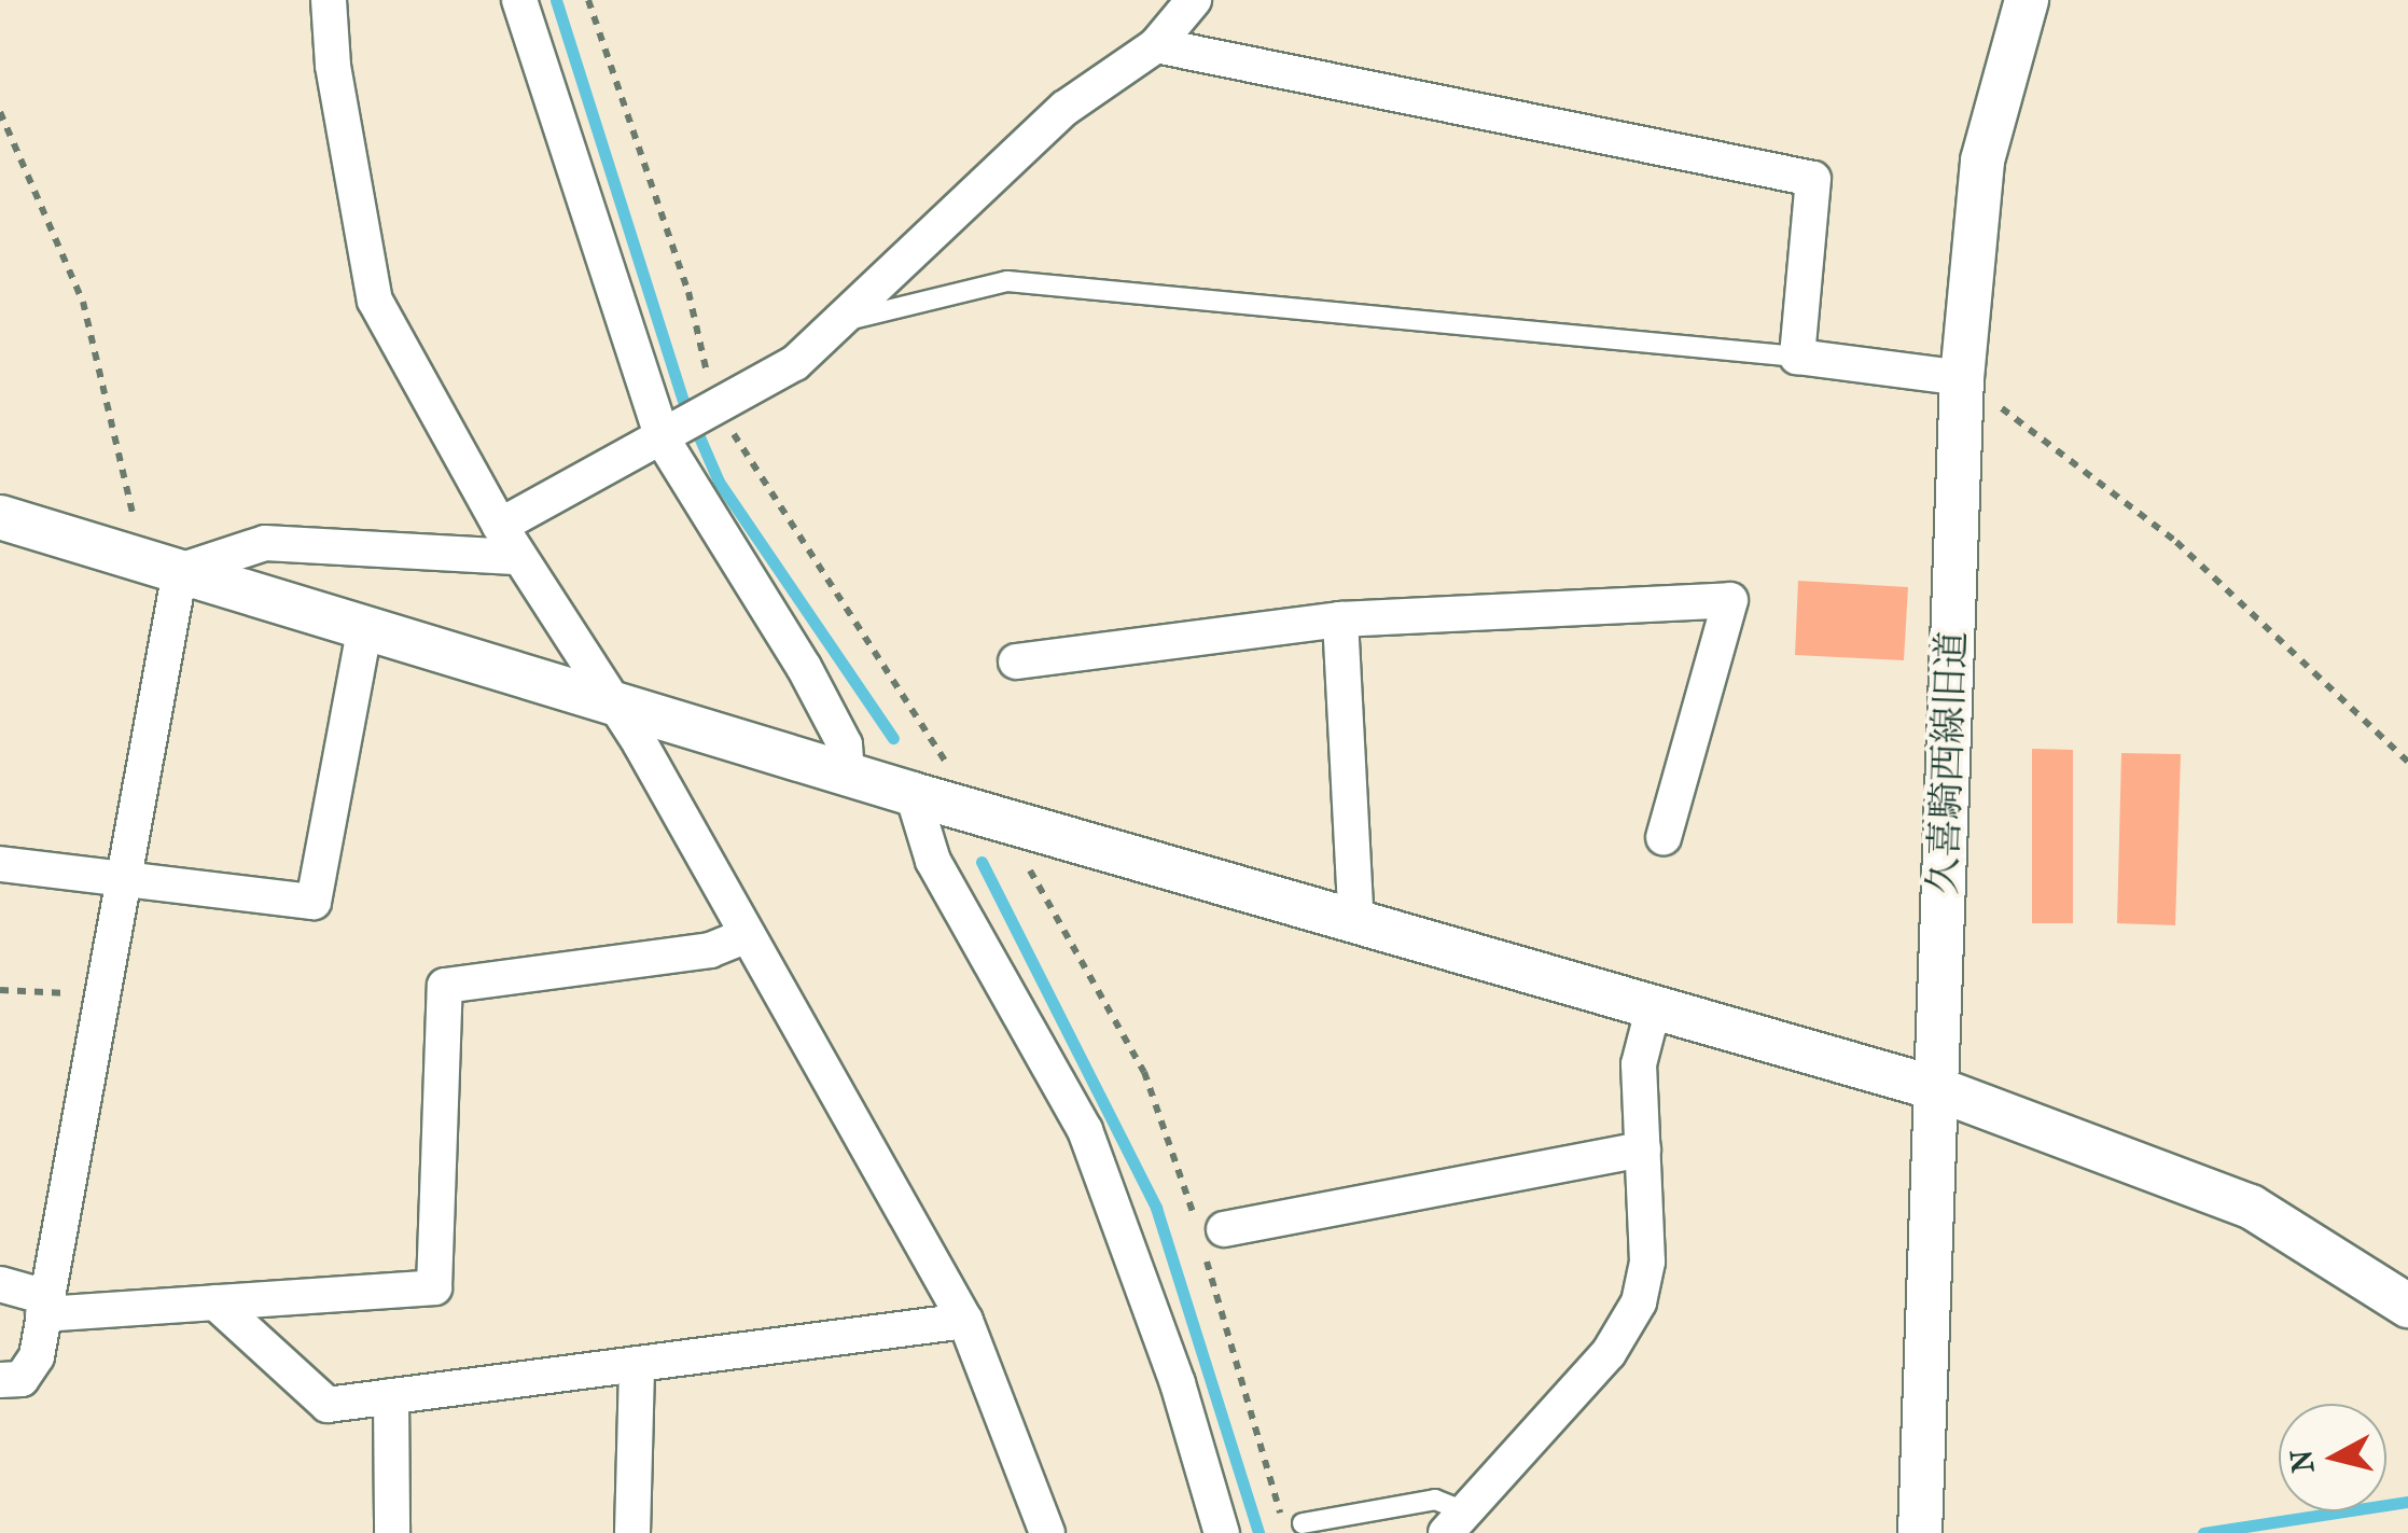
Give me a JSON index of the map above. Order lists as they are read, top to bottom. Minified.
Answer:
{"streets":{"street":["久喜騎西線旧道"]},"north":"left"}
